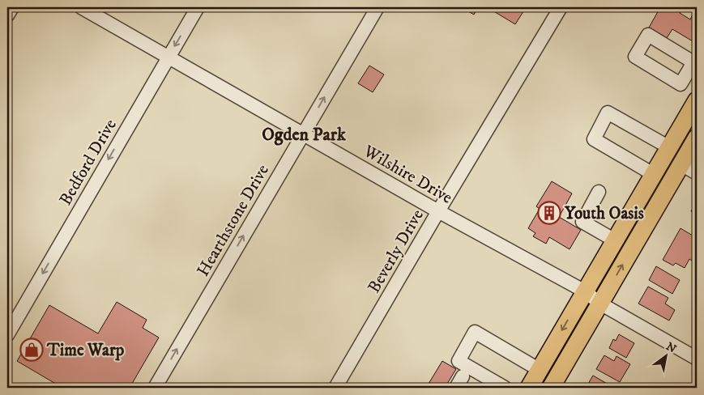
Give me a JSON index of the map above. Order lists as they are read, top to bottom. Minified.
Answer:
{"streets":{"street":["Bedford Drive","Wilshire Drive","Hearthstone Drive","Beverly Drive"]},"crossings":[["Bedford Drive","Wilshire Drive"],["Wilshire Drive","Hearthstone Drive"],["Wilshire Drive","Beverly Drive"]],"one_way":["Bedford Drive","Hearthstone Drive"],"districts":["Ogden Park"],"places":{"building":["Youth Oasis"],"shop":["Time Warp"]},"north":"top right"}
